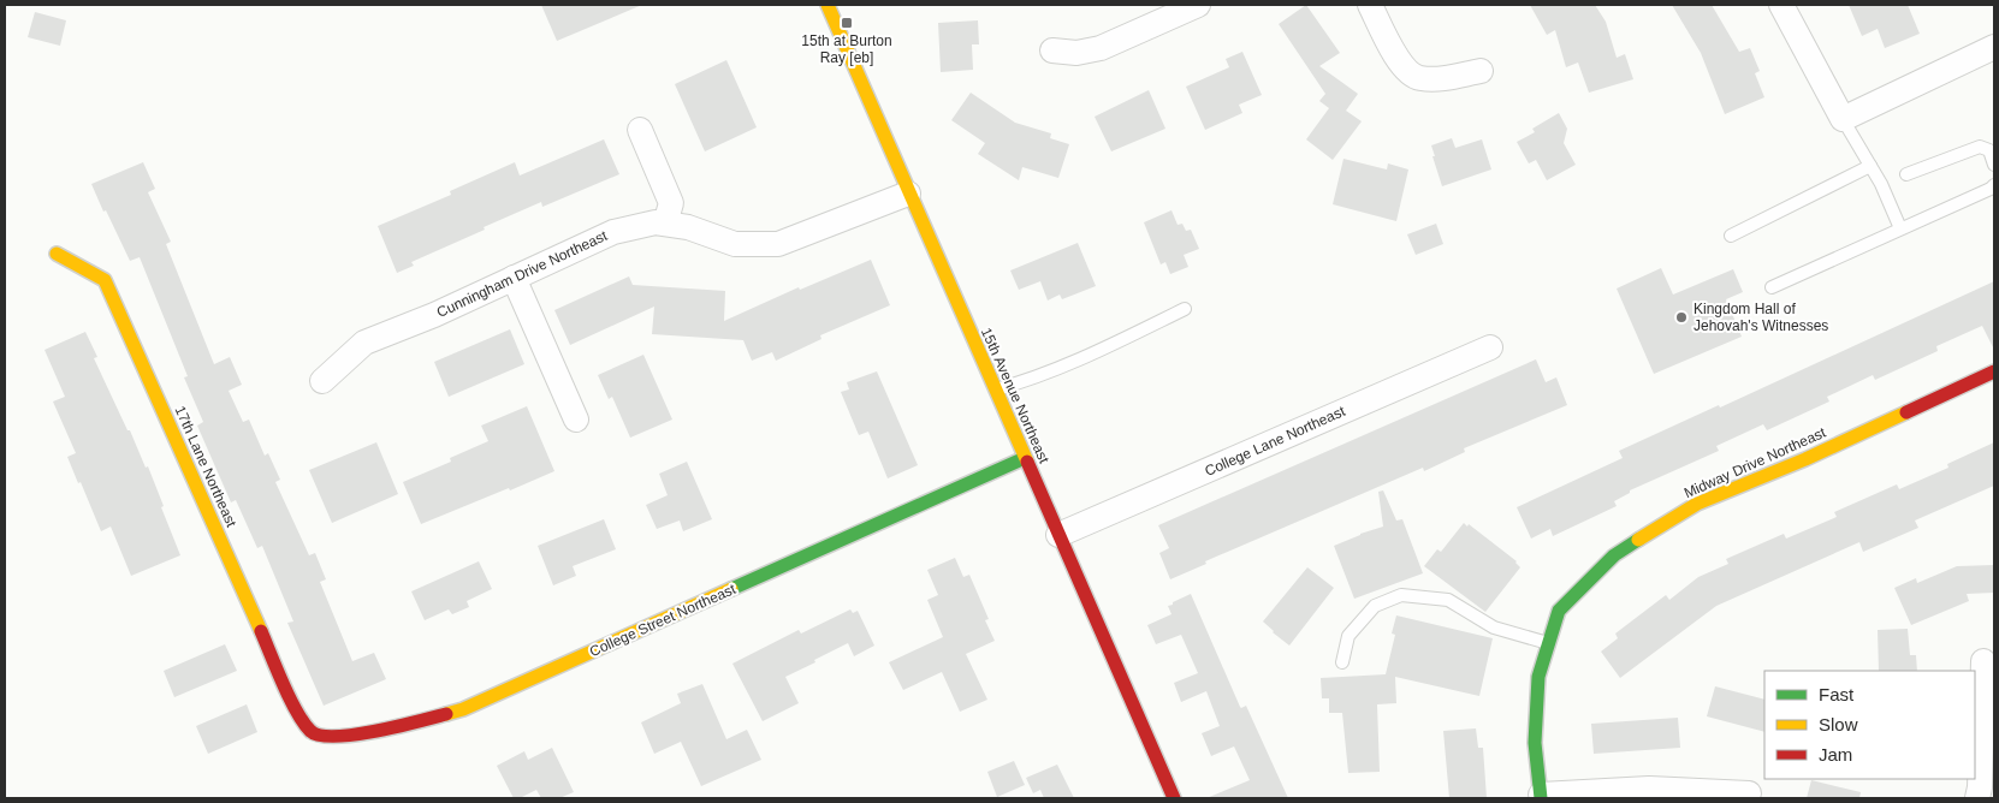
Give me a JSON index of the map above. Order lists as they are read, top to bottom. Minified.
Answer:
{"streets":{"street":["Cunningham Drive Northeast","15th Avenue Northeast","College Lane Northeast","Midway Drive Northeast","17th Lane Northeast","College Street Northeast"]},"crossings":[["Cunningham Drive Northeast","15th Avenue Northeast"],["15th Avenue Northeast","College Lane Northeast"],["15th Avenue Northeast","College Street Northeast"],["17th Lane Northeast","College Street Northeast"]],"places":{"transit":["15th at Burton Ray [eb]"],"other":["Kingdom Hall of Jehovah's Witnesses"]},"legend":["Fast","Slow","Jam"]}
